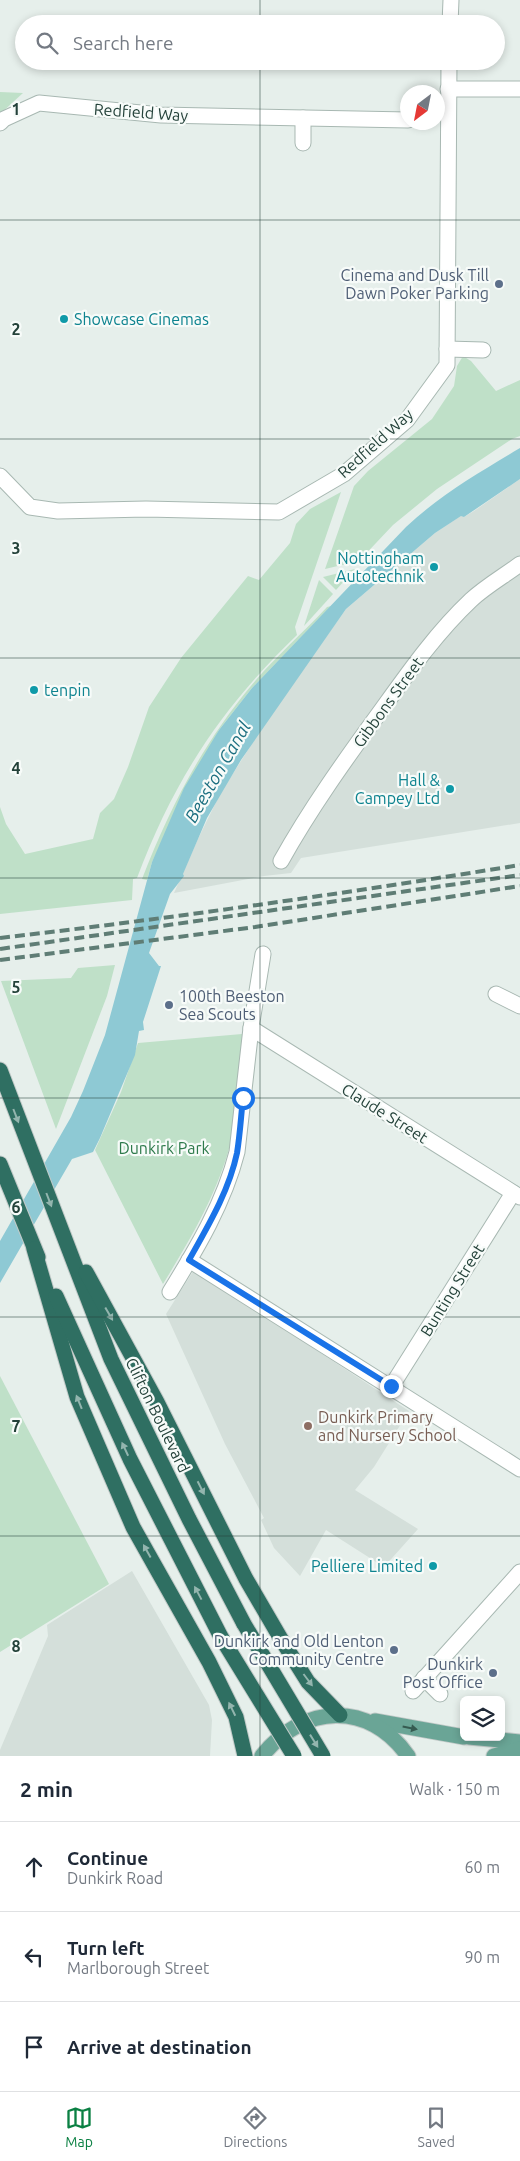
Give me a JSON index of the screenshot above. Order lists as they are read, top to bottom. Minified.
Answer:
{"streets":{"highway":["Clifton Boulevard"],"street":["Redfield Way","Gibbons Street","Claude Street","Bunting Street"]},"crossings":[["Claude Street","Bunting Street"]],"water":["Beeston Canal"],"parks":["Dunkirk Park"],"places":["Cinema and Dusk Till Dawn Poker Parking","Showcase Cinemas","Nottingham Autotechnik","tenpin","Hall & Campey Ltd","100th Beeston Sea Scouts","Dunkirk Primary and Nursery School","Pelliere Limited","Dunkirk and Old Lenton Community Centre","Dunkirk Post Office"],"north":"bottom left","page":{"search":"Search here","heading":["2 min","Walk · 150 m"],"list":[["Continue","Dunkirk Road","60 m"],["Turn left","Marlborough Street","90 m"],"Arrive at destination"],"nav":["Map","Directions","Saved"]},"grid":{"rows":["1","2","3","4","5","6","7","8"]}}
